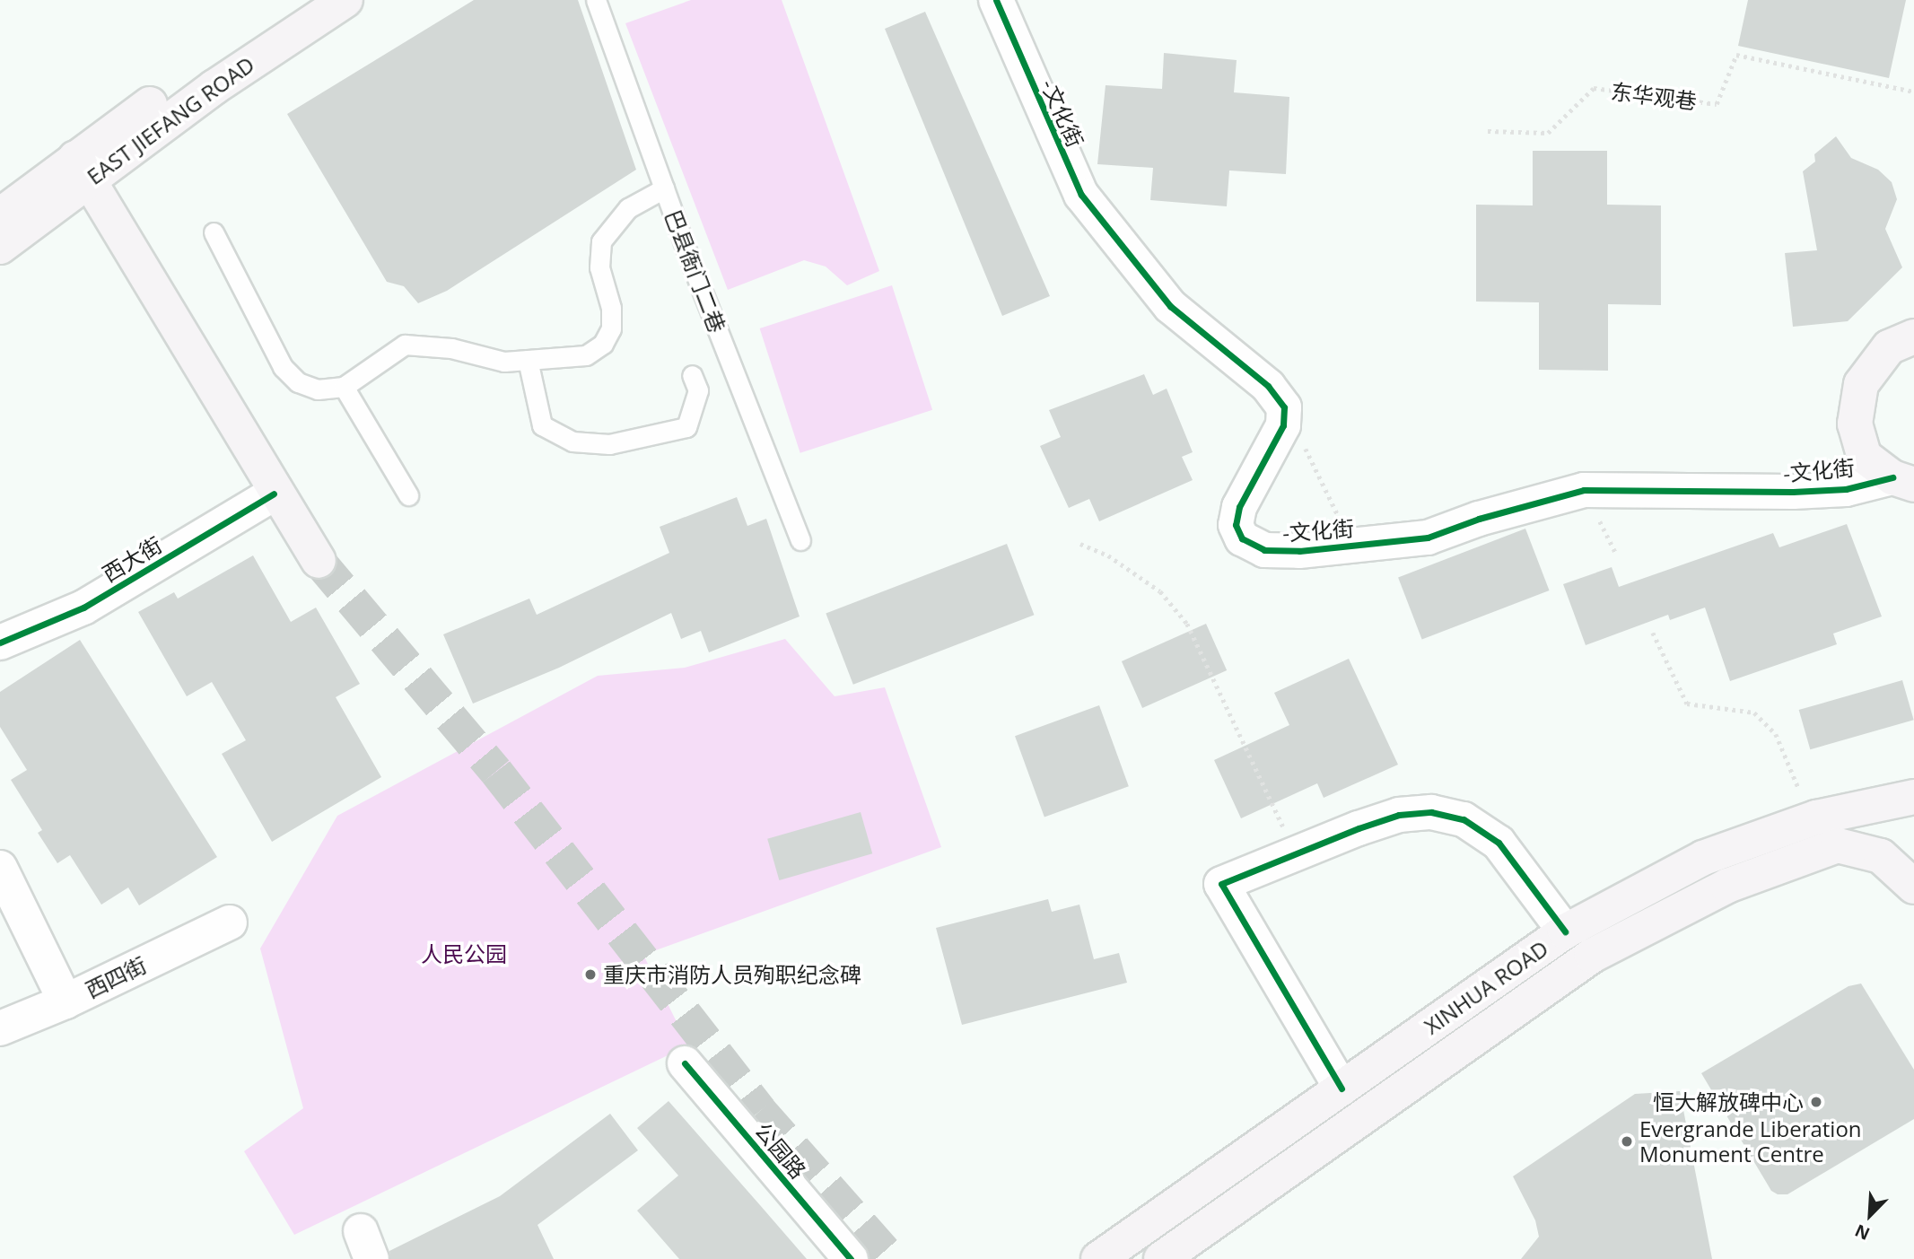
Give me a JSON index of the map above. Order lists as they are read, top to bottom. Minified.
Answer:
{"streets":{"main road":["EAST JIEFANG ROAD","XINHUA ROAD"],"street":["-文化街","西大街","西四街","公园路"],"lane":["巴县衙门二巷"],"path":["东华观巷"]},"parks":["人民公园"],"places":["重庆市消防人员殉职纪念碑","恒大解放碑中心","Evergrande Liberation Monument Centre"],"north":"bottom left"}
